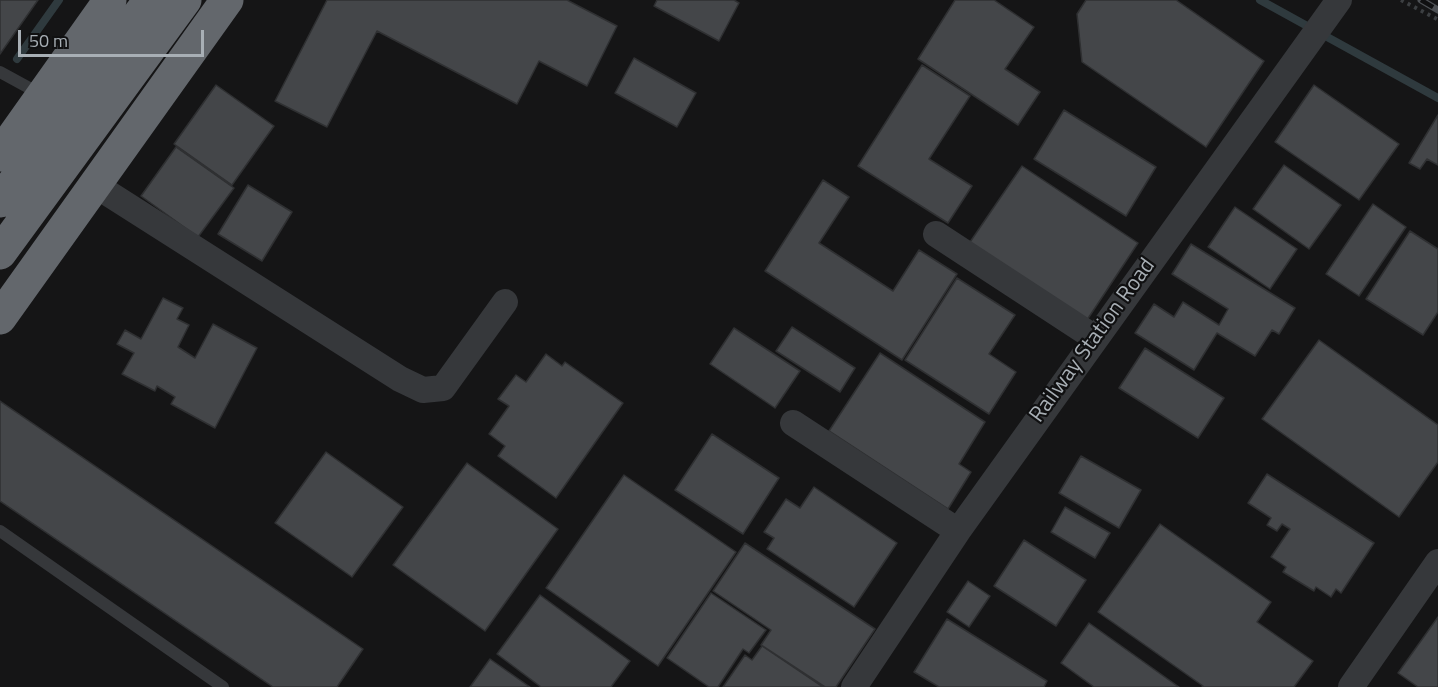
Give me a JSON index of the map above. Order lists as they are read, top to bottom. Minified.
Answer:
{"streets":{"street":["Railway Station Road"]},"scale_bar":"50 m"}
